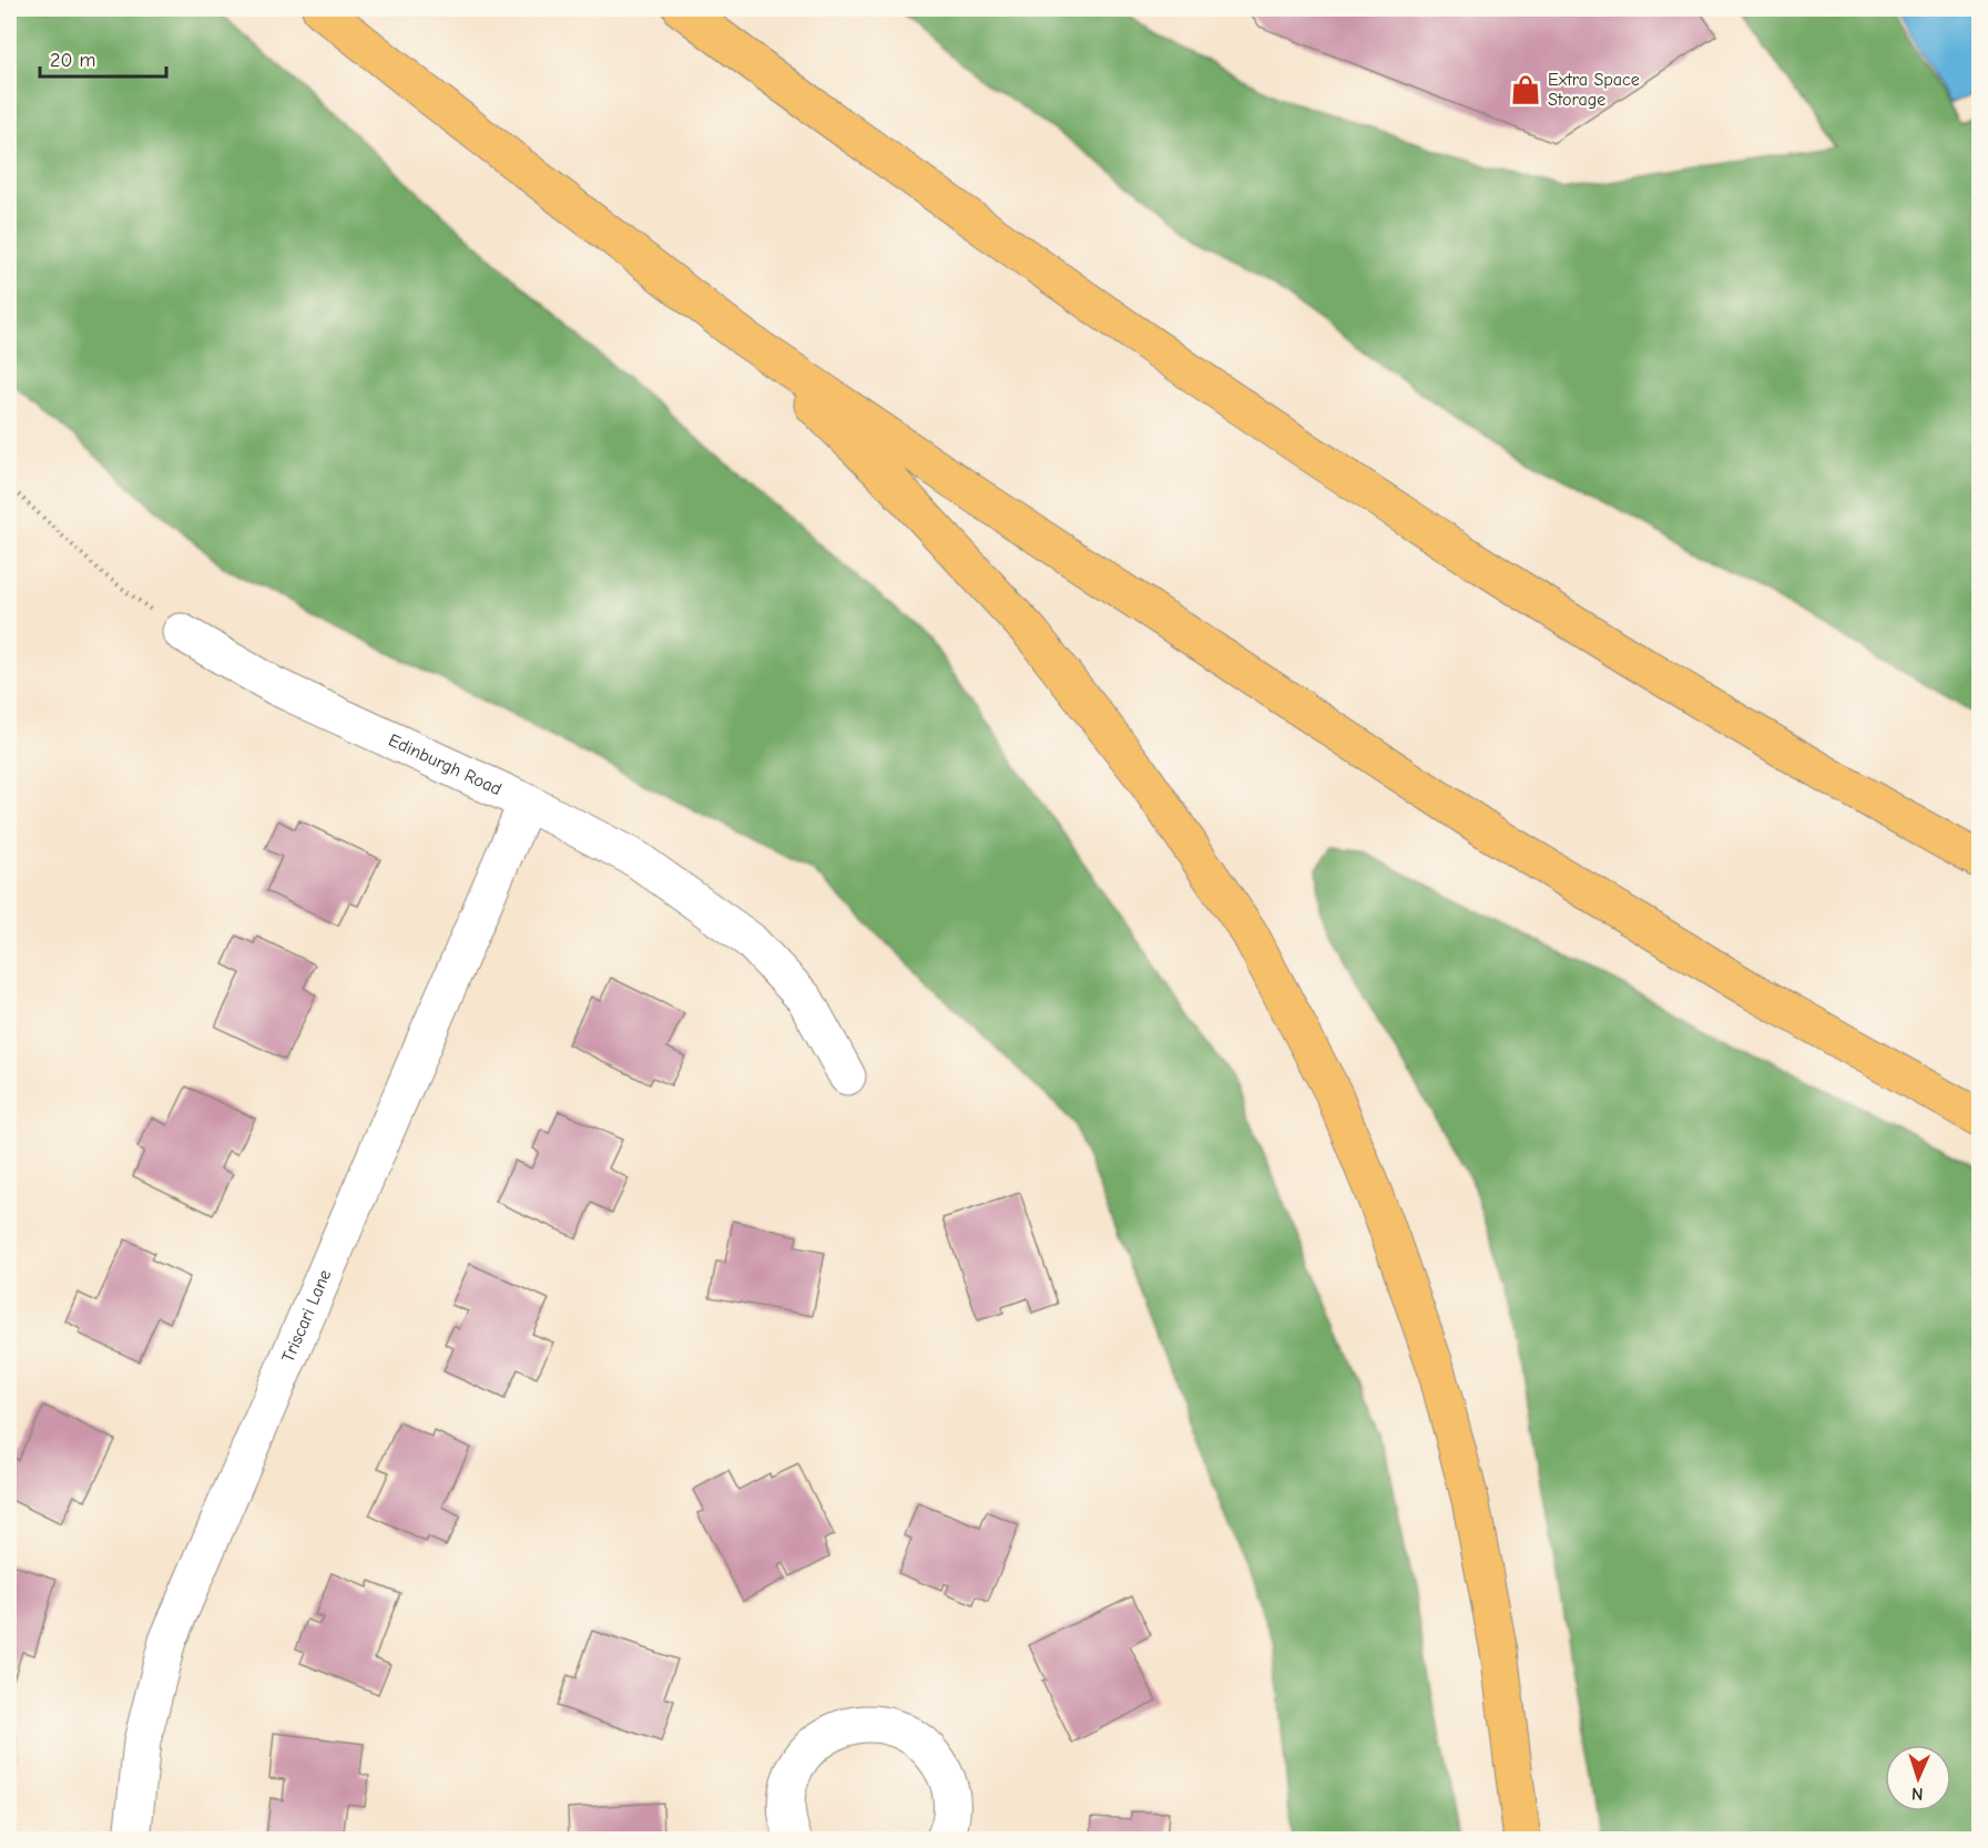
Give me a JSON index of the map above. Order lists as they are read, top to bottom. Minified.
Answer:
{"streets":{"street":["Edinburgh Road","Triscari Lane"]},"crossings":[["Edinburgh Road","Triscari Lane"]],"places":{"shop":["Extra Space Storage"]},"scale_bar":"20 m","north":"bottom"}
